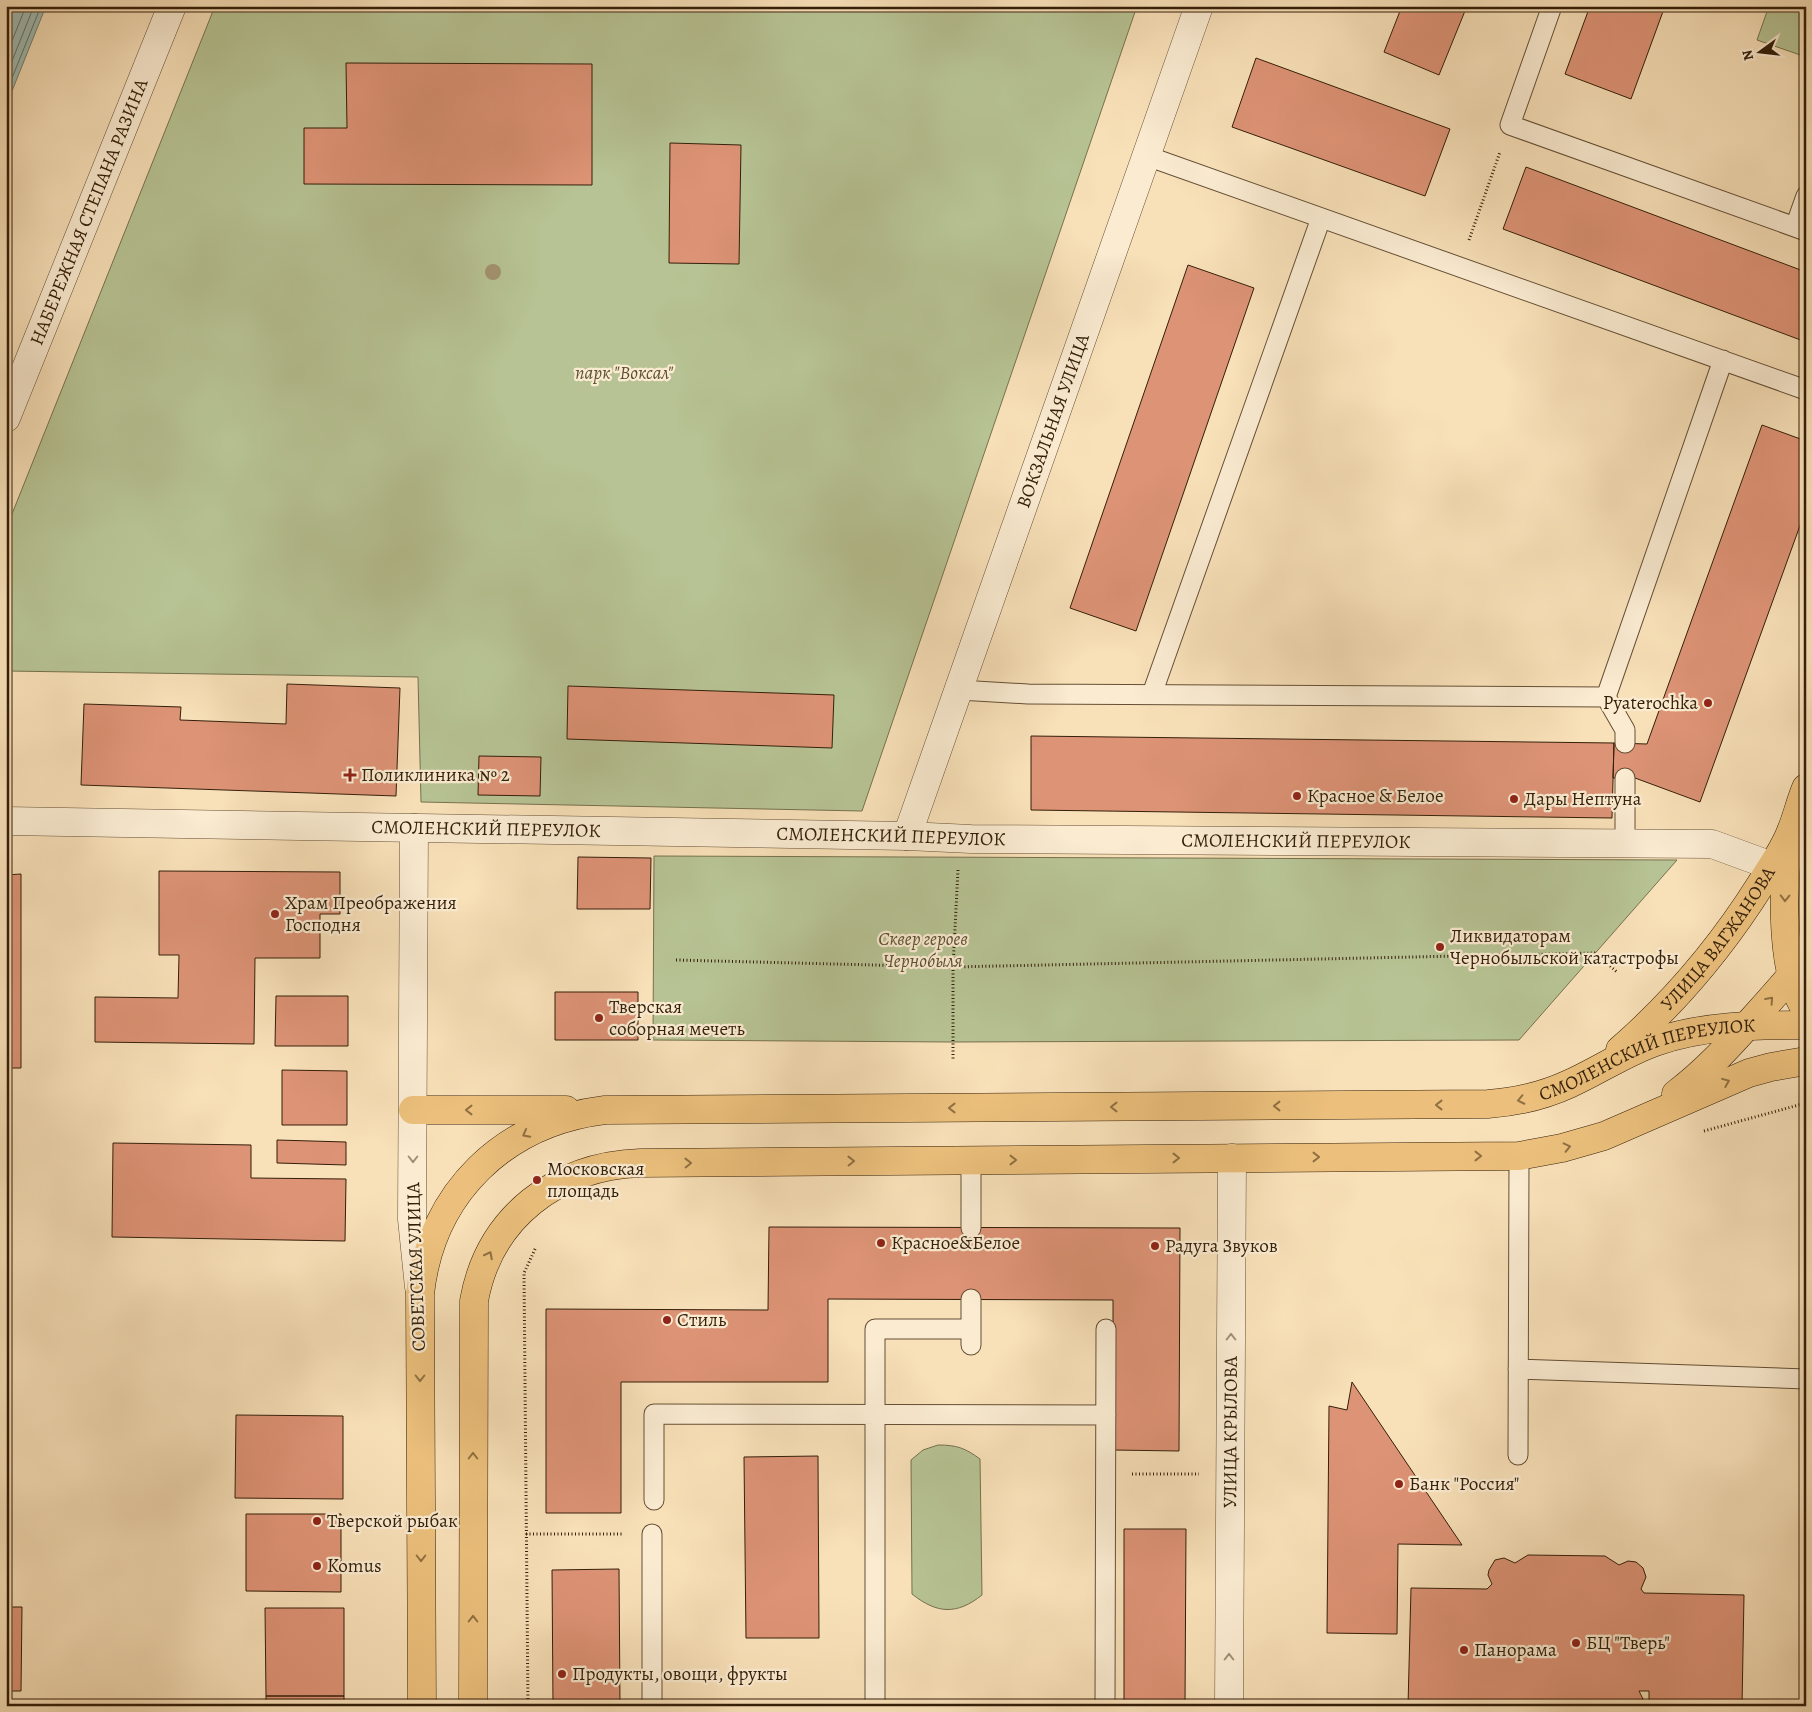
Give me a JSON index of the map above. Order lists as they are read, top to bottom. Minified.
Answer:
{"streets":{"main road":["СМОЛЕНСКИЙ ПЕРЕУЛОК","УЛИЦА ВАГЖАНОВА","СОВЕТСКАЯ УЛИЦА"],"street":["НАБЕРЕЖНАЯ СТЕПАНА РАЗИНА","ВОКЗАЛЬНАЯ УЛИЦА","УЛИЦА КРЫЛОВА"]},"crossings":[["ВОКЗАЛЬНАЯ УЛИЦА","СМОЛЕНСКИЙ ПЕРЕУЛОК"],["СМОЛЕНСКИЙ ПЕРЕУЛОК","УЛИЦА ВАГЖАНОВА"],["СМОЛЕНСКИЙ ПЕРЕУЛОК","СОВЕТСКАЯ УЛИЦА"]],"one_way":["СМОЛЕНСКИЙ ПЕРЕУЛОК","СОВЕТСКАЯ УЛИЦА","УЛИЦА КРЫЛОВА"],"parks":["парк \"Воксал\"","Сквер героев Чернобыля"],"places":{"other":["Pyaterochka","Красное & Белое","Дары Нептуна","Храм Преображения Господня","Ликвидаторам Чернобыльской катастрофы","Тверская соборная мечеть","Московская площадь","Красное&Белое","Радуга Звуков","Стиль","Банк \"Россия\"","Тверской рыбак","Komus","БЦ \"Тверь\"","Панорама","Продукты, овощи, фрукты"],"health":["Поликлиника № 2"]},"north":"left"}
